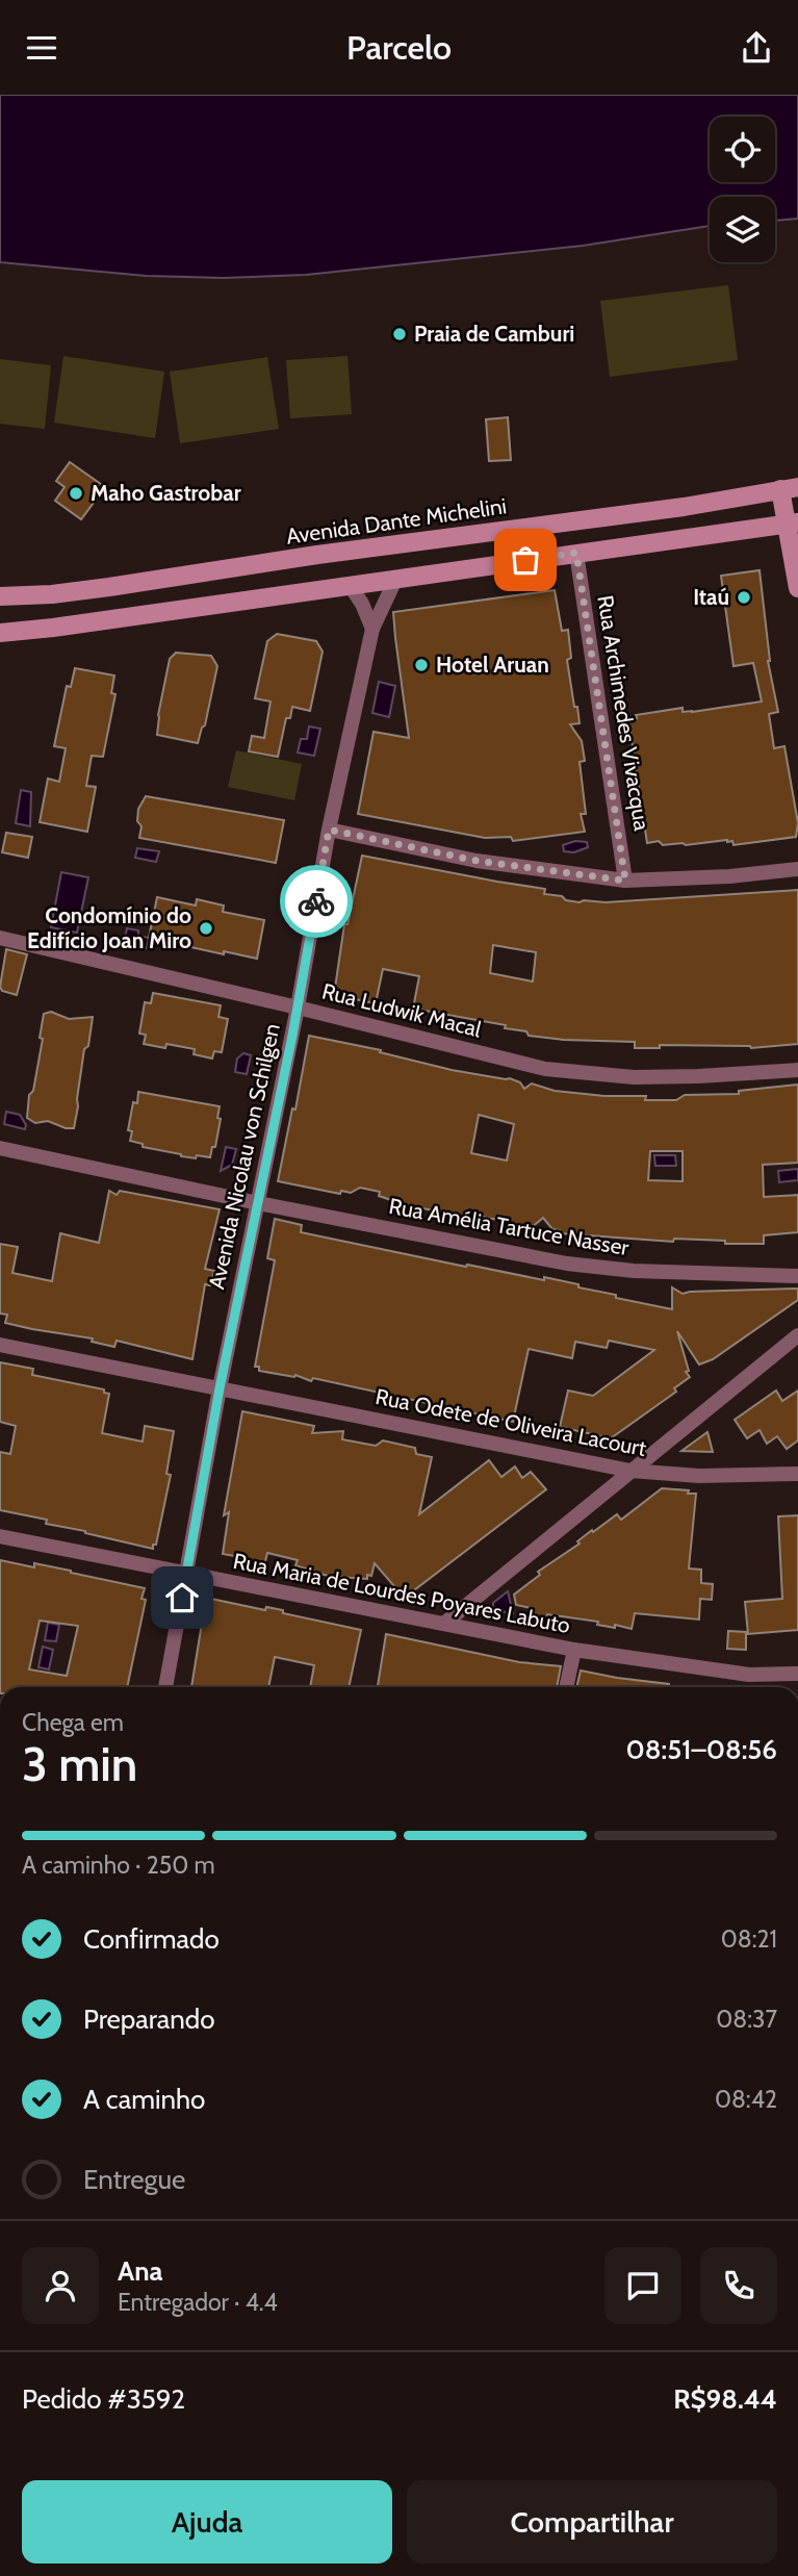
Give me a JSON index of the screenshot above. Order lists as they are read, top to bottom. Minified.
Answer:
{"streets":{"main road":["Avenida Dante Michelini"],"street":["Rua Archimedes Vivacqua","Rua Ludwik Macal","Avenida Nicolau von Schilgen","Rua Amélia Tartuce Nasser","Rua Odete de Oliveira Lacourt","Rua Maria de Lourdes Poyares Labuto"]},"crossings":[["Rua Ludwik Macal","Avenida Nicolau von Schilgen"],["Avenida Nicolau von Schilgen","Rua Amélia Tartuce Nasser"],["Avenida Nicolau von Schilgen","Rua Odete de Oliveira Lacourt"],["Avenida Nicolau von Schilgen","Rua Maria de Lourdes Poyares Labuto"]],"places":["Praia de Camburi","Maho Gastrobar","Itaú","Hotel Aruan","Condomínio do Edifício Joan Miro"],"page":{"header":"Parcelo","heading":["3 min","Chega em","08:51–08:56"],"panel":["Ana","Entregador · 4.4","Pedido #3592","R$98.44"],"bar":"A caminho · 250 m","list":[["Confirmado","08:21"],["Preparando","08:37"],["A caminho","08:42"],"Entregue"],"buttons":["Ajuda","Compartilhar"]}}
